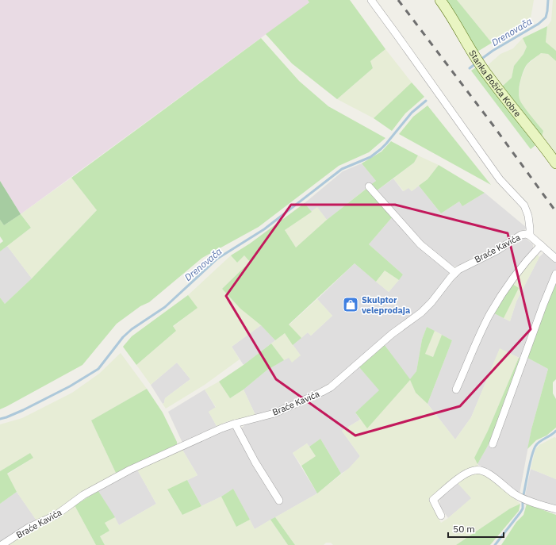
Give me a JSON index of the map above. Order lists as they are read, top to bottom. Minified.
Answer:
{"streets":{"street":["Stanka Božića Kobre","Braće Kavića"]},"water":["Drenovača"],"places":{"shop":["Skulptor veleprodaja"]},"scale_bar":"50 m"}
